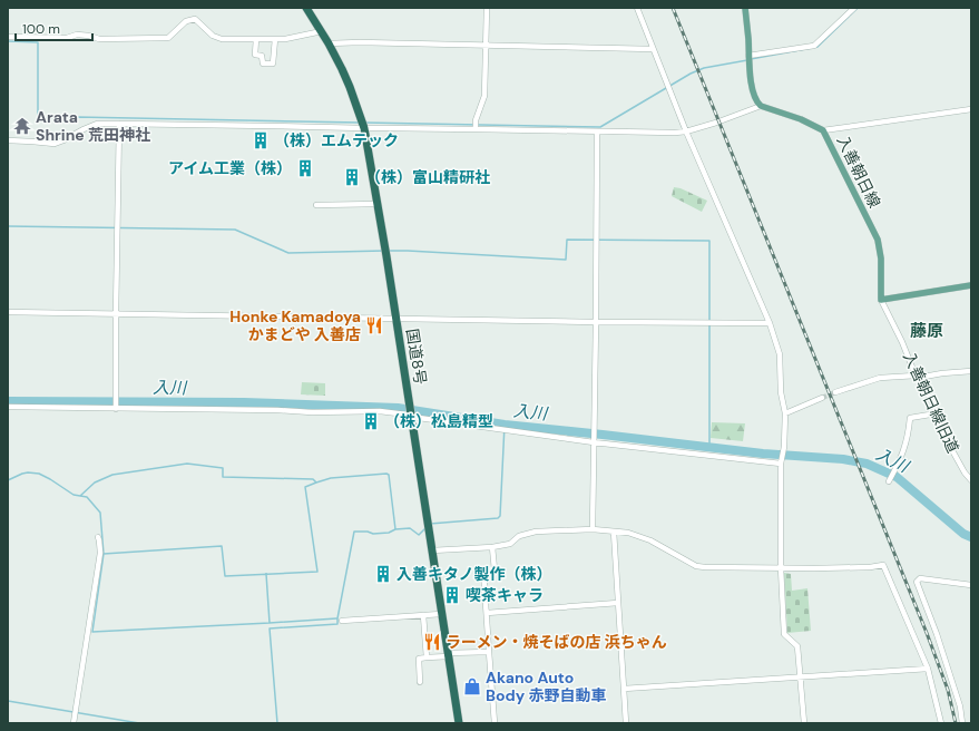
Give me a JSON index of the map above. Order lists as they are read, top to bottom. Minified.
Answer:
{"streets":{"highway":["国道8号"],"main road":["入善朝日線"],"street":["入善朝日線旧道"]},"crossings":[["入善朝日線","入善朝日線旧道"]],"districts":["藤原"],"water":["入川"],"places":{"temple":["Arata Shrine 荒田神社"],"building":["（株）エムテック","アイム工業（株）","（株）富山精研社","（株）松島精型","入善キタノ製作（株）","喫茶キャラ"],"restaurant":["Honke Kamadoya かまどや 入善店","ラーメン・焼そばの店 浜ちゃん"],"shop":["Akano Auto Body 赤野自動車"]},"scale_bar":"100 m"}
